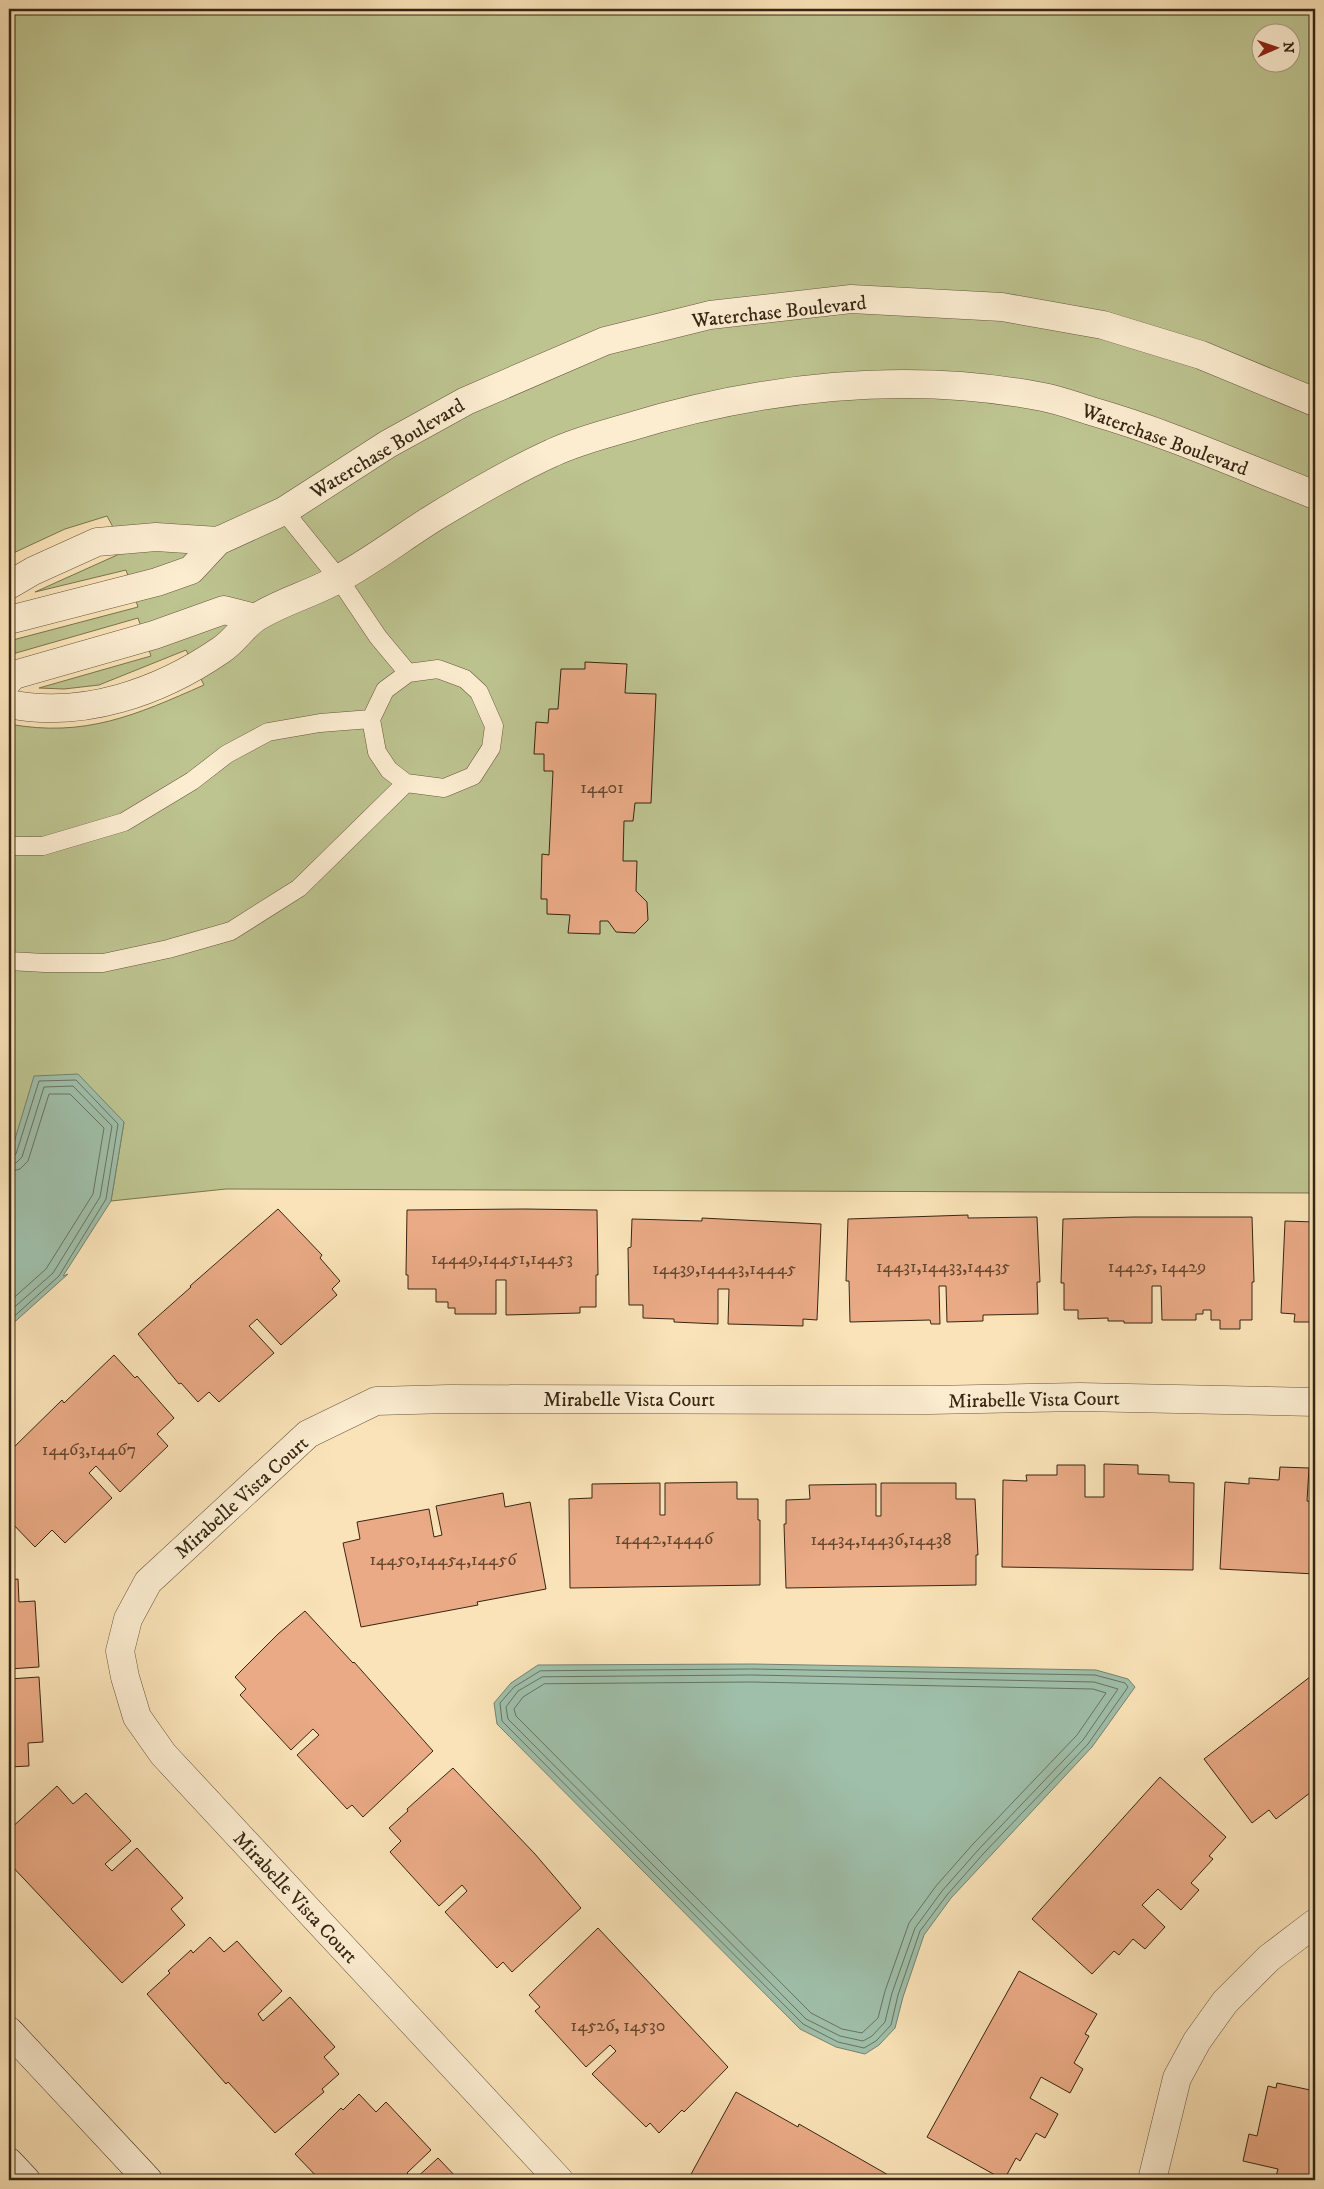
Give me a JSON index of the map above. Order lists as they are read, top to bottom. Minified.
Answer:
{"streets":{"street":["Waterchase Boulevard","Mirabelle Vista Court"]},"house_numbers":["14401","14449,14451,14453","14431,14433,14435","14425, 14429","14439,14443,14445","14463,14467","14442,14446","14434,14436,14438","14450,14454,14456","14526, 14530"],"north":"right"}
